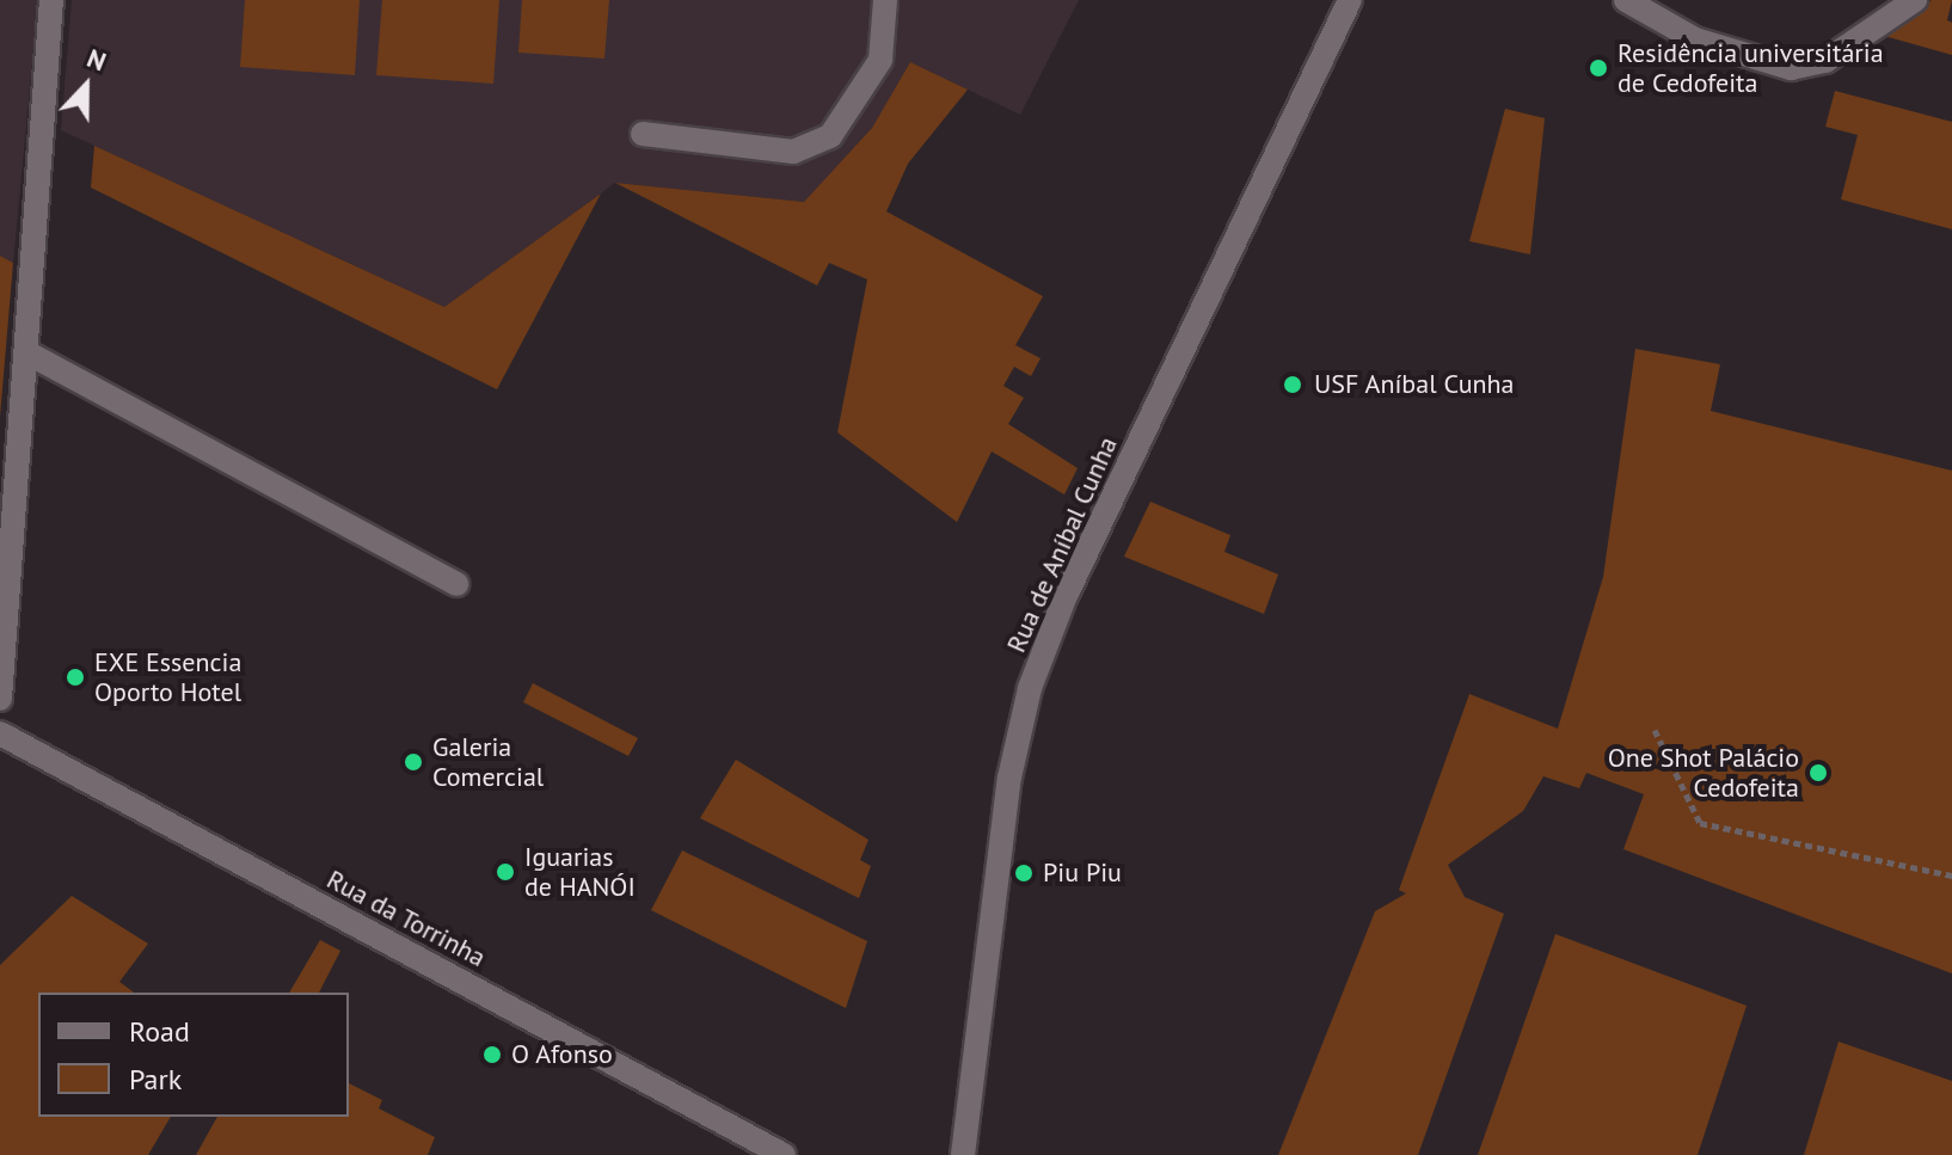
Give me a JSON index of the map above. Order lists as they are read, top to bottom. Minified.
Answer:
{"streets":{"street":["Rua de Aníbal Cunha","Rua da Torrinha"]},"places":["Residência universitária de Cedofeita","USF Aníbal Cunha","EXE Essencia Oporto Hotel","Galeria Comercial","One Shot Palácio Cedofeita","Iguarias de HANÓI","Piu Piu","O Afonso"],"legend":["Road","Park"],"north":"top"}
